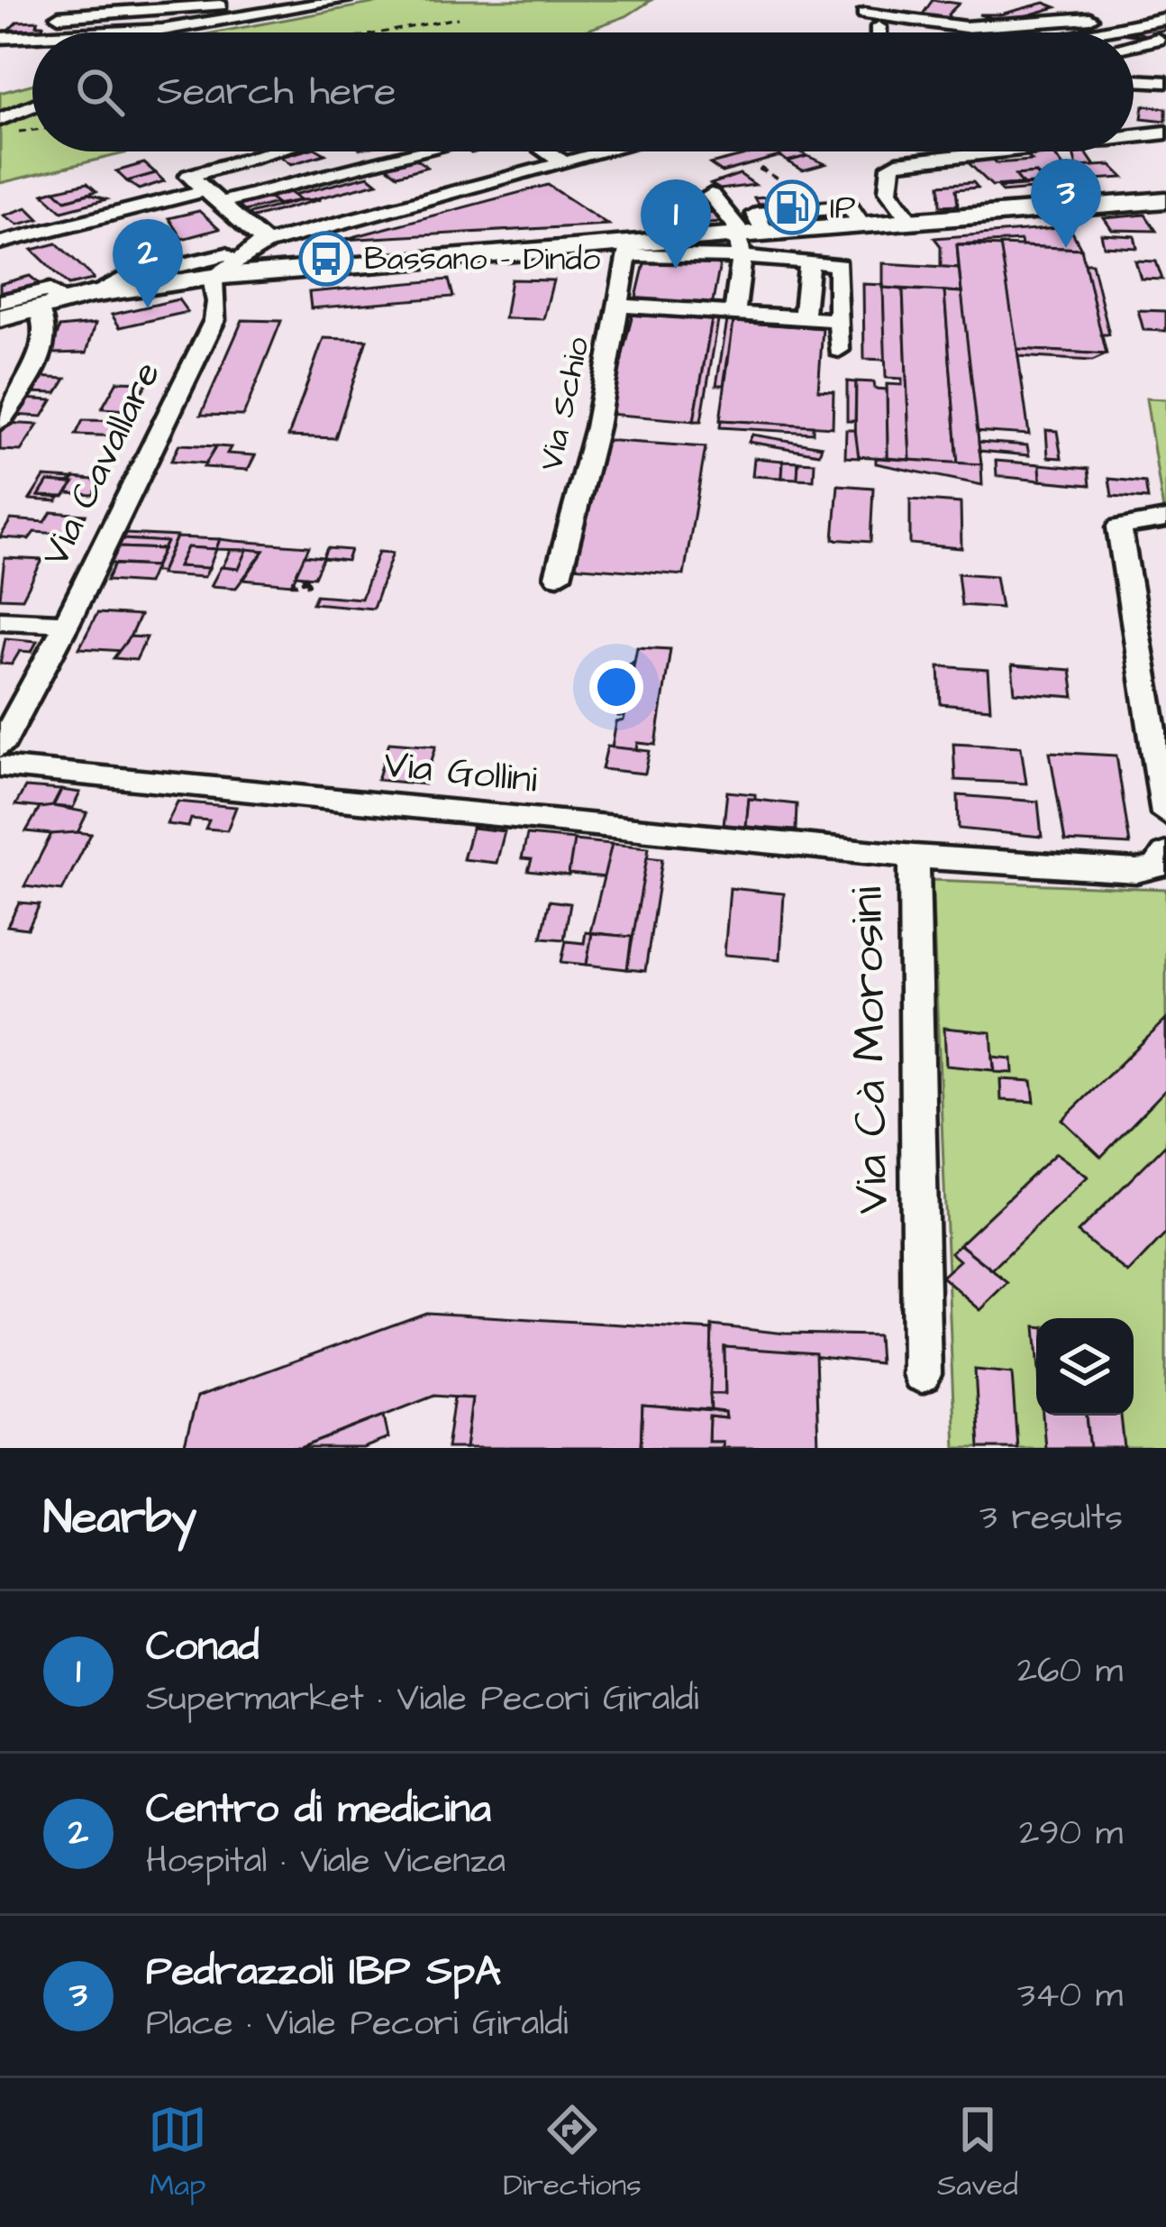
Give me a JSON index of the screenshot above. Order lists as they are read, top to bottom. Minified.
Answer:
{"streets":{"street":["Via Schio","Via Cavallare","Via Gollini","Via Cà Morosini"]},"crossings":[["Via Gollini","Via Cà Morosini"]],"places":{"fuel station":["IP"],"bus stop":["Bassano - Dindo"]},"page":{"search":"Search here","pins":["3","1","2"],"heading":["Nearby","3 results"],"list":[{"mark":"1","name":"Conad","note":"Supermarket · Viale Pecori Giraldi","value":"260 m"},{"mark":"2","name":"Centro di medicina","note":"Hospital · Viale Vicenza","value":"290 m"},{"mark":"3","name":"Pedrazzoli IBP SpA","note":"Place · Viale Pecori Giraldi","value":"340 m"}],"nav":["Map","Directions","Saved"]}}
